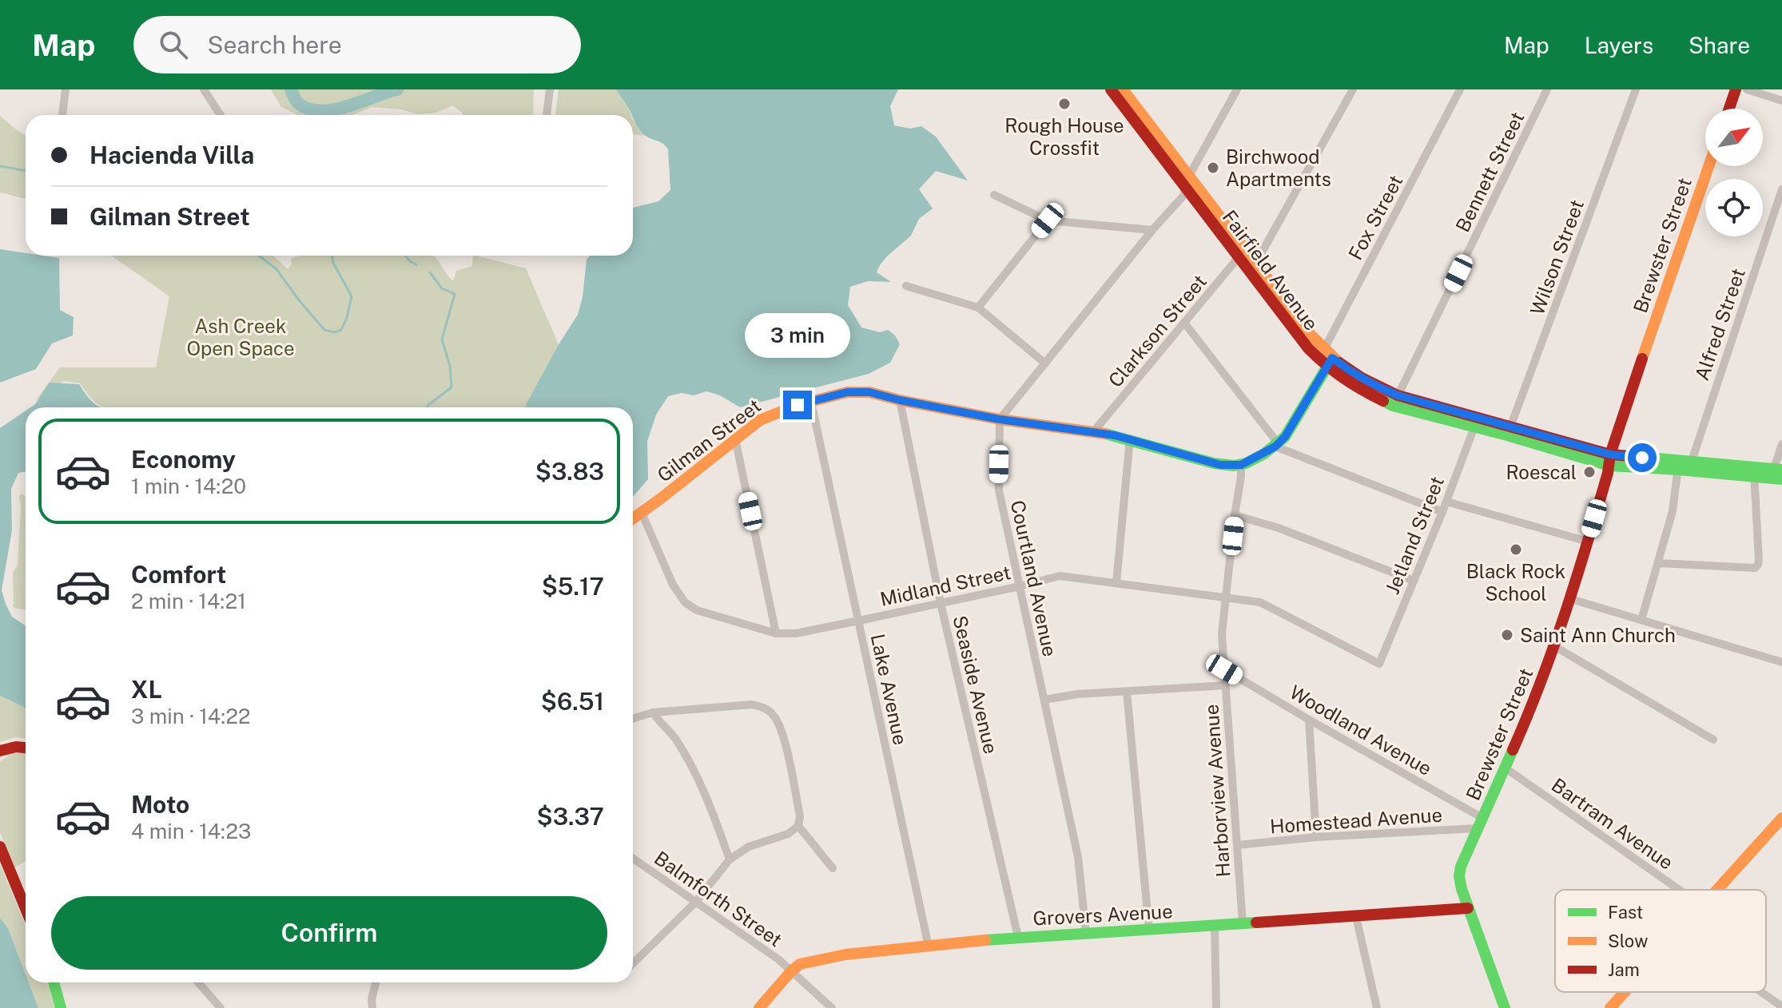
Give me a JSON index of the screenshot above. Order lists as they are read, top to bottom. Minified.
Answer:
{"streets":{"street":["Bennett Street","Fox Street","Brewster Street","Wilson Street","Fairfield Avenue","Alfred Street","Clarkson Street","Gilman Street","Jetland Street","Courtland Avenue","Midland Street","Seaside Avenue","Lake Avenue","Woodland Avenue","Harborview Avenue","Homestead Avenue","Bartram Avenue","Balmforth Street","Grovers Avenue"]},"crossings":[["Bennett Street","Fairfield Avenue"],["Fox Street","Fairfield Avenue"],["Brewster Street","Fairfield Avenue"],["Brewster Street","Woodland Avenue"],["Brewster Street","Homestead Avenue"],["Brewster Street","Bartram Avenue"],["Brewster Street","Grovers Avenue"],["Wilson Street","Fairfield Avenue"],["Fairfield Avenue","Alfred Street"],["Fairfield Avenue","Clarkson Street"],["Fairfield Avenue","Jetland Street"],["Clarkson Street","Gilman Street"],["Gilman Street","Courtland Avenue"],["Gilman Street","Midland Street"],["Gilman Street","Seaside Avenue"],["Gilman Street","Lake Avenue"],["Gilman Street","Harborview Avenue"],["Jetland Street","Midland Street"],["Courtland Avenue","Midland Street"],["Courtland Avenue","Grovers Avenue"],["Midland Street","Seaside Avenue"],["Midland Street","Lake Avenue"],["Midland Street","Harborview Avenue"],["Seaside Avenue","Grovers Avenue"],["Lake Avenue","Grovers Avenue"],["Woodland Avenue","Harborview Avenue"],["Woodland Avenue","Homestead Avenue"],["Harborview Avenue","Homestead Avenue"],["Harborview Avenue","Grovers Avenue"],["Balmforth Street","Grovers Avenue"]],"parks":["Ash Creek Open Space"],"places":["Rough House Crossfit","Birchwood Apartments","Roescal","Black Rock School","Saint Ann Church"],"legend":["Fast","Slow","Jam"],"north":"top right","page":{"header":"Map","search":"Search here","nav":["Map","Layers","Share"],"banner":["Hacienda Villa","Gilman Street"],"bubble":"3 min","list":[{"name":"Economy","note":"1 min · 14:20","value":"$3.83"},{"name":"Comfort","note":"2 min · 14:21","value":"$5.17"},{"name":"XL","note":"3 min · 14:22","value":"$6.51"},{"name":"Moto","note":"4 min · 14:23","value":"$3.37"}],"buttons":"Confirm"}}
